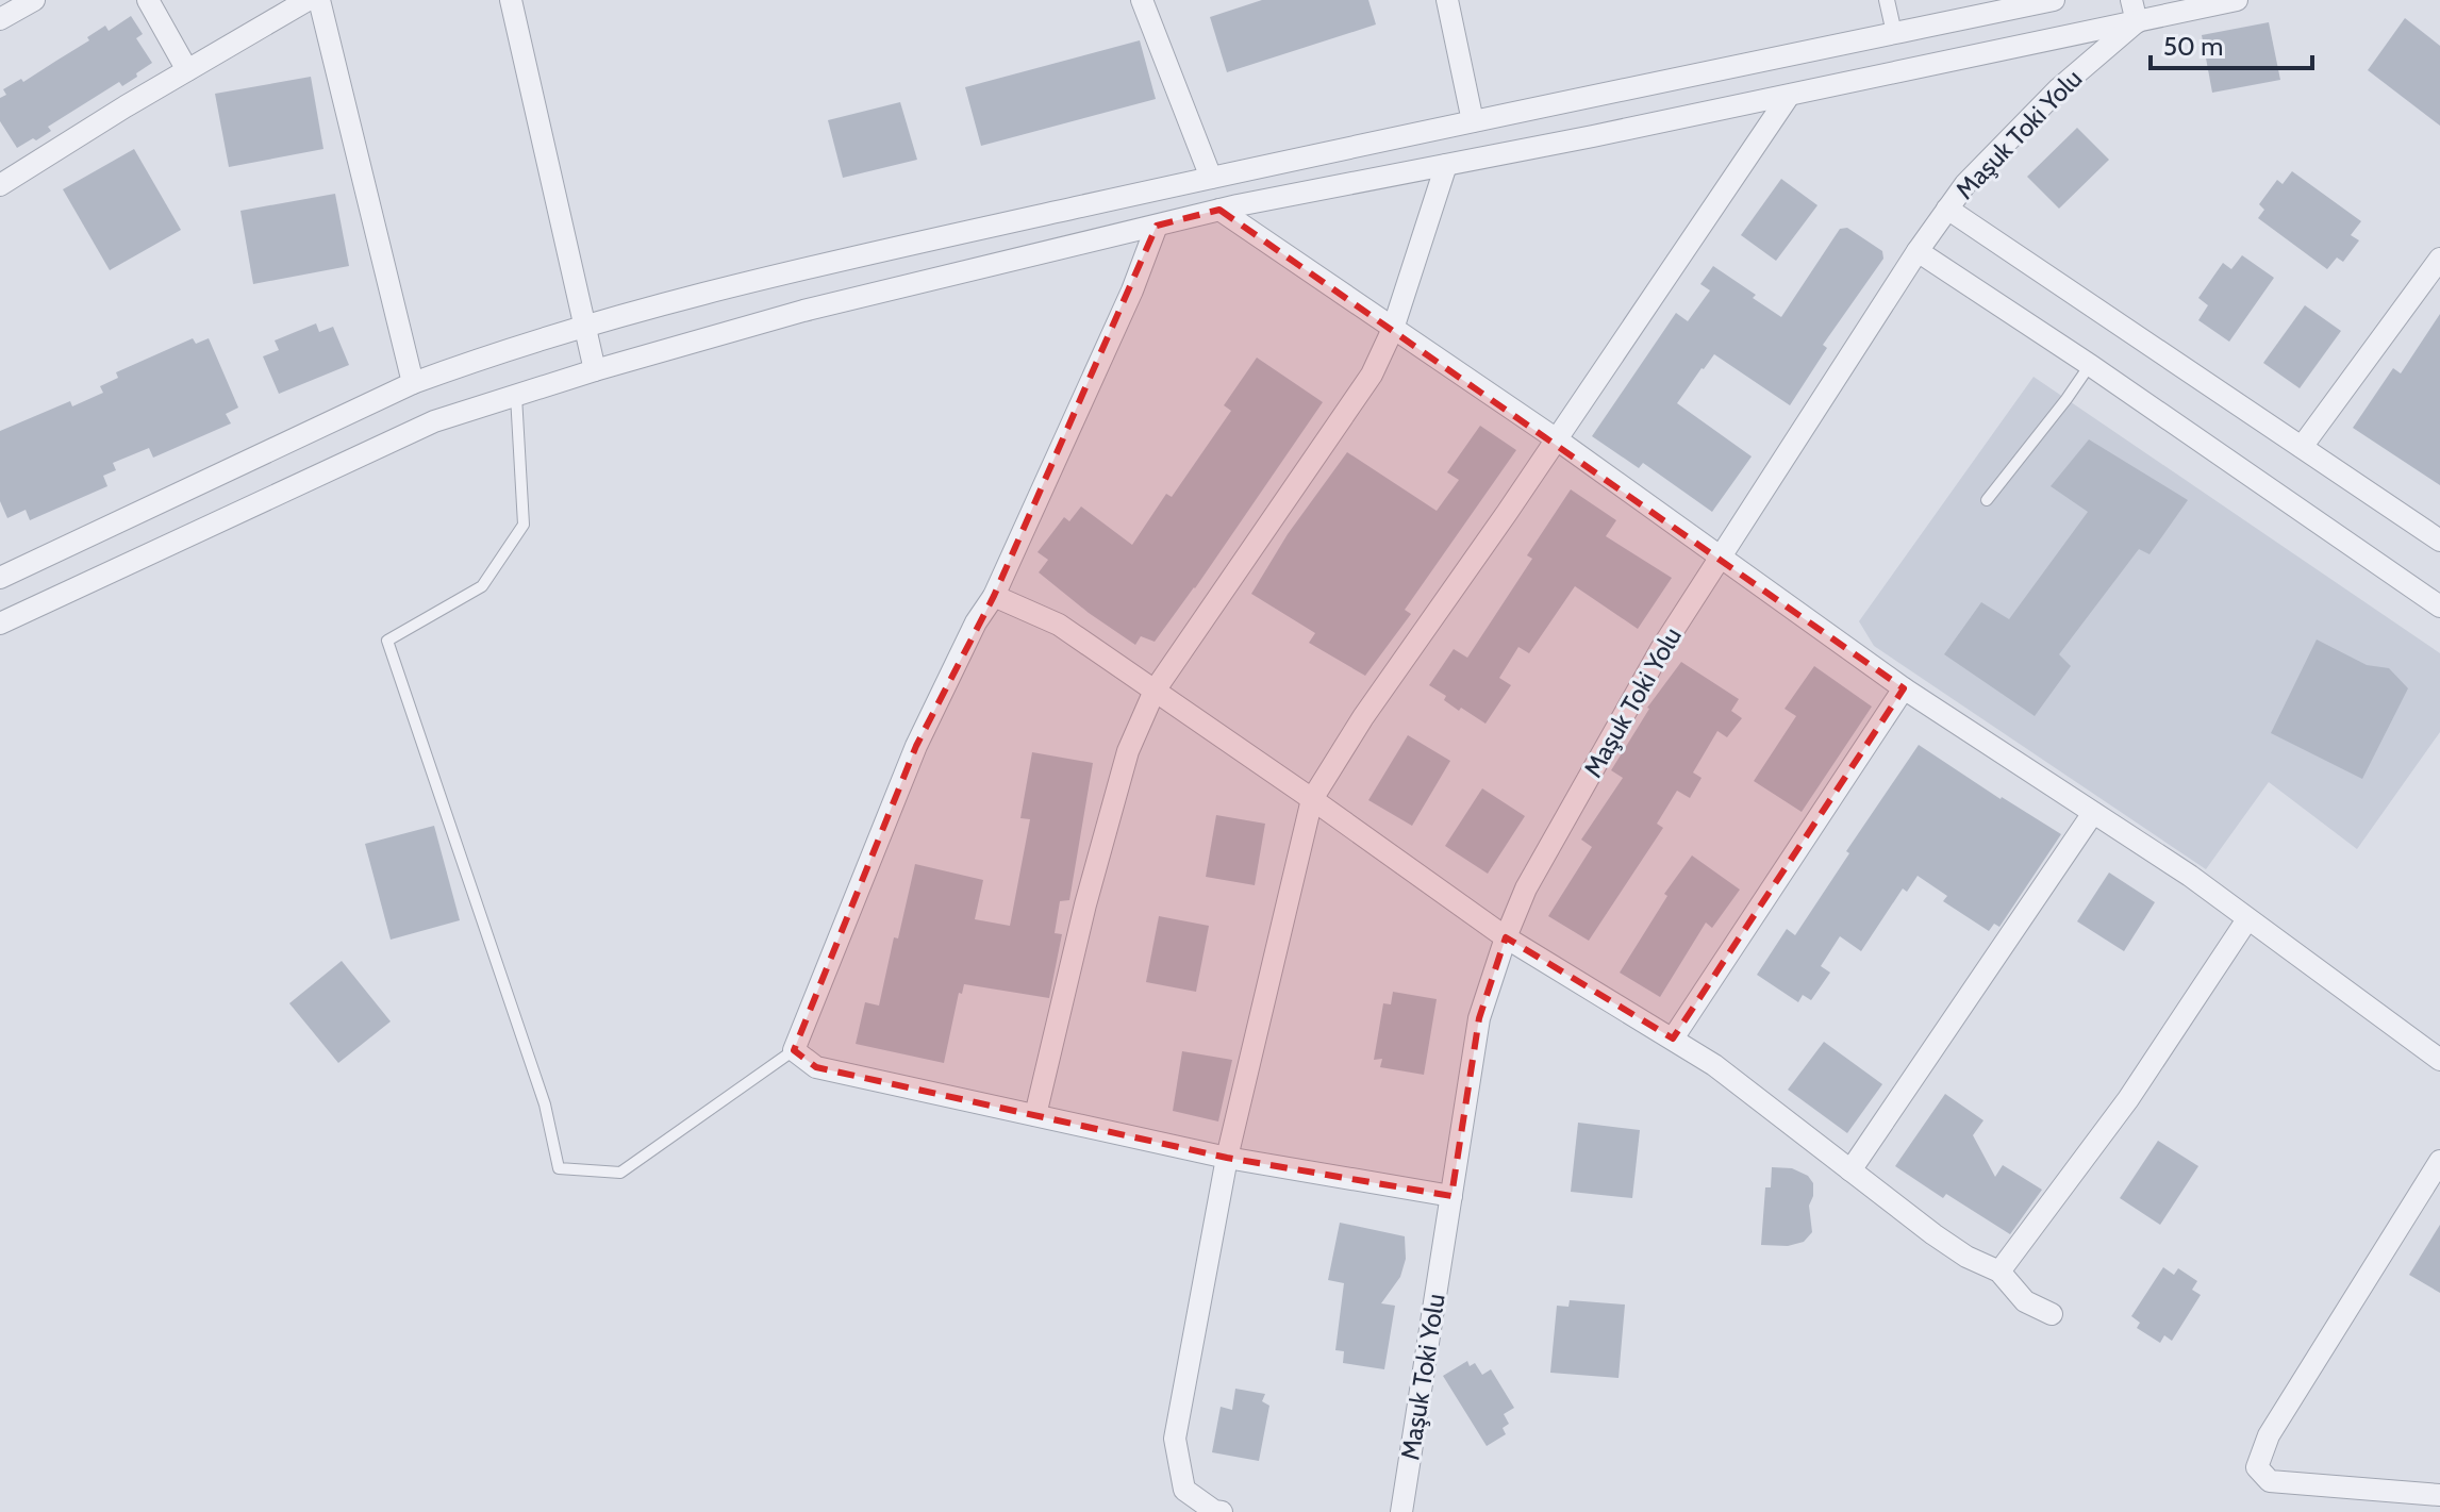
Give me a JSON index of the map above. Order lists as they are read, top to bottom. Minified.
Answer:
{"streets":{"street":["Maşuk Toki Yolu"]},"scale_bar":"50 m"}
